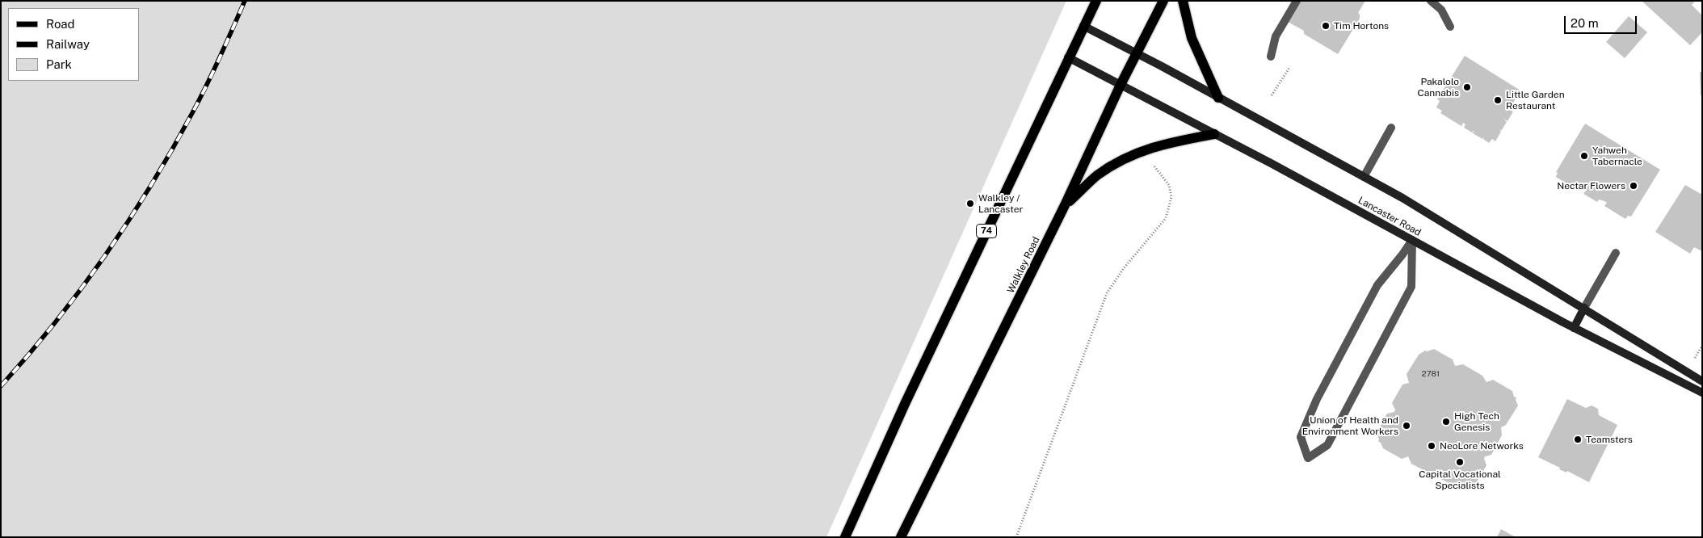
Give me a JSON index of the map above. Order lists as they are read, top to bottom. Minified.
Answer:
{"streets":{"main road":["74","Walkley Road"],"street":["Lancaster Road"]},"crossings":[["Lancaster Road","74"],["Lancaster Road","Walkley Road"]],"places":["Tim Hortons","Pakalolo Cannabis","Little Garden Restaurant","Yahweh Tabernacle","Nectar Flowers","Walkley / Lancaster","High Tech Genesis","Union of Health and Environment Workers","Teamsters","NeoLore Networks","Capital Vocational Specialists"],"house_numbers":["2781"],"legend":["Road","Railway","Park"],"scale_bar":"20 m"}
